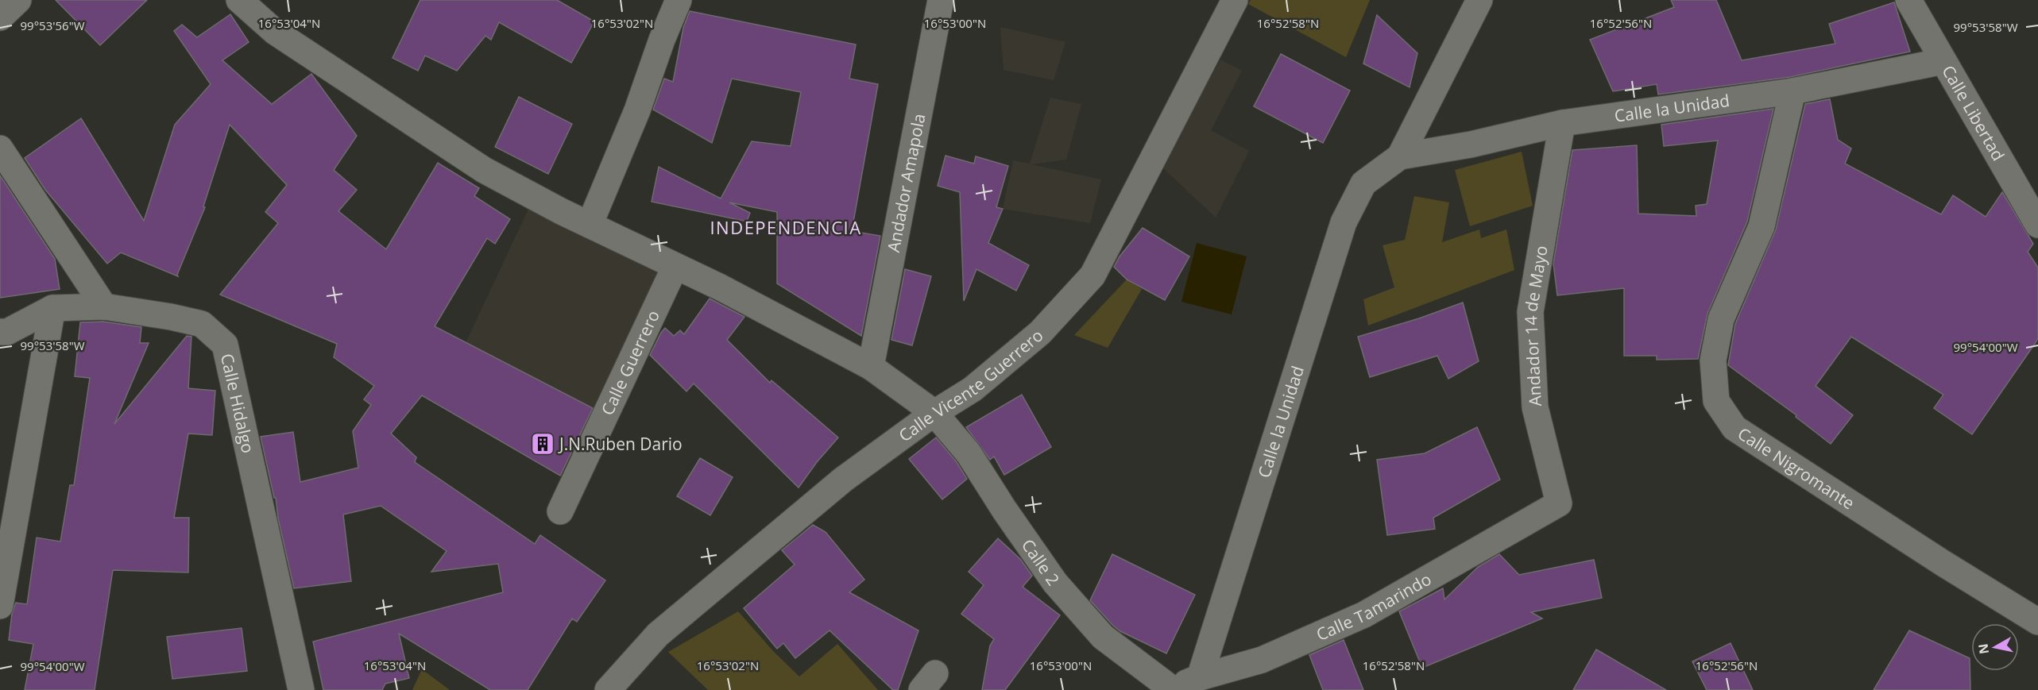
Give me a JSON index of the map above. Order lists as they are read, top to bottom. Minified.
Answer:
{"streets":{"street":["Calle la Unidad","Calle Libertad","Andador Amapola","Andador 14 de Mayo","Calle Guerrero","Calle Vicente Guerrero","Calle Hidalgo","Calle Nigromante","Calle 2","Calle Tamarindo"]},"crossings":[["Calle la Unidad","Calle Libertad"],["Calle la Unidad","Andador 14 de Mayo"],["Calle la Unidad","Calle Nigromante"],["Calle la Unidad","Calle Tamarindo"],["Andador Amapola","Calle 2"],["Andador 14 de Mayo","Calle Tamarindo"],["Calle Guerrero","Calle 2"],["Calle Vicente Guerrero","Calle 2"]],"districts":["INDEPENDENCIA"],"places":{"building":["J.N.Ruben Dario"]},"north":"left","coordinates":["16°53'04\"N","16°53'02\"N","16°53'00\"N","16°52'58\"N","16°52'56\"N","99°53'56\"W","99°53'58\"W","99°54'00\"W"]}
